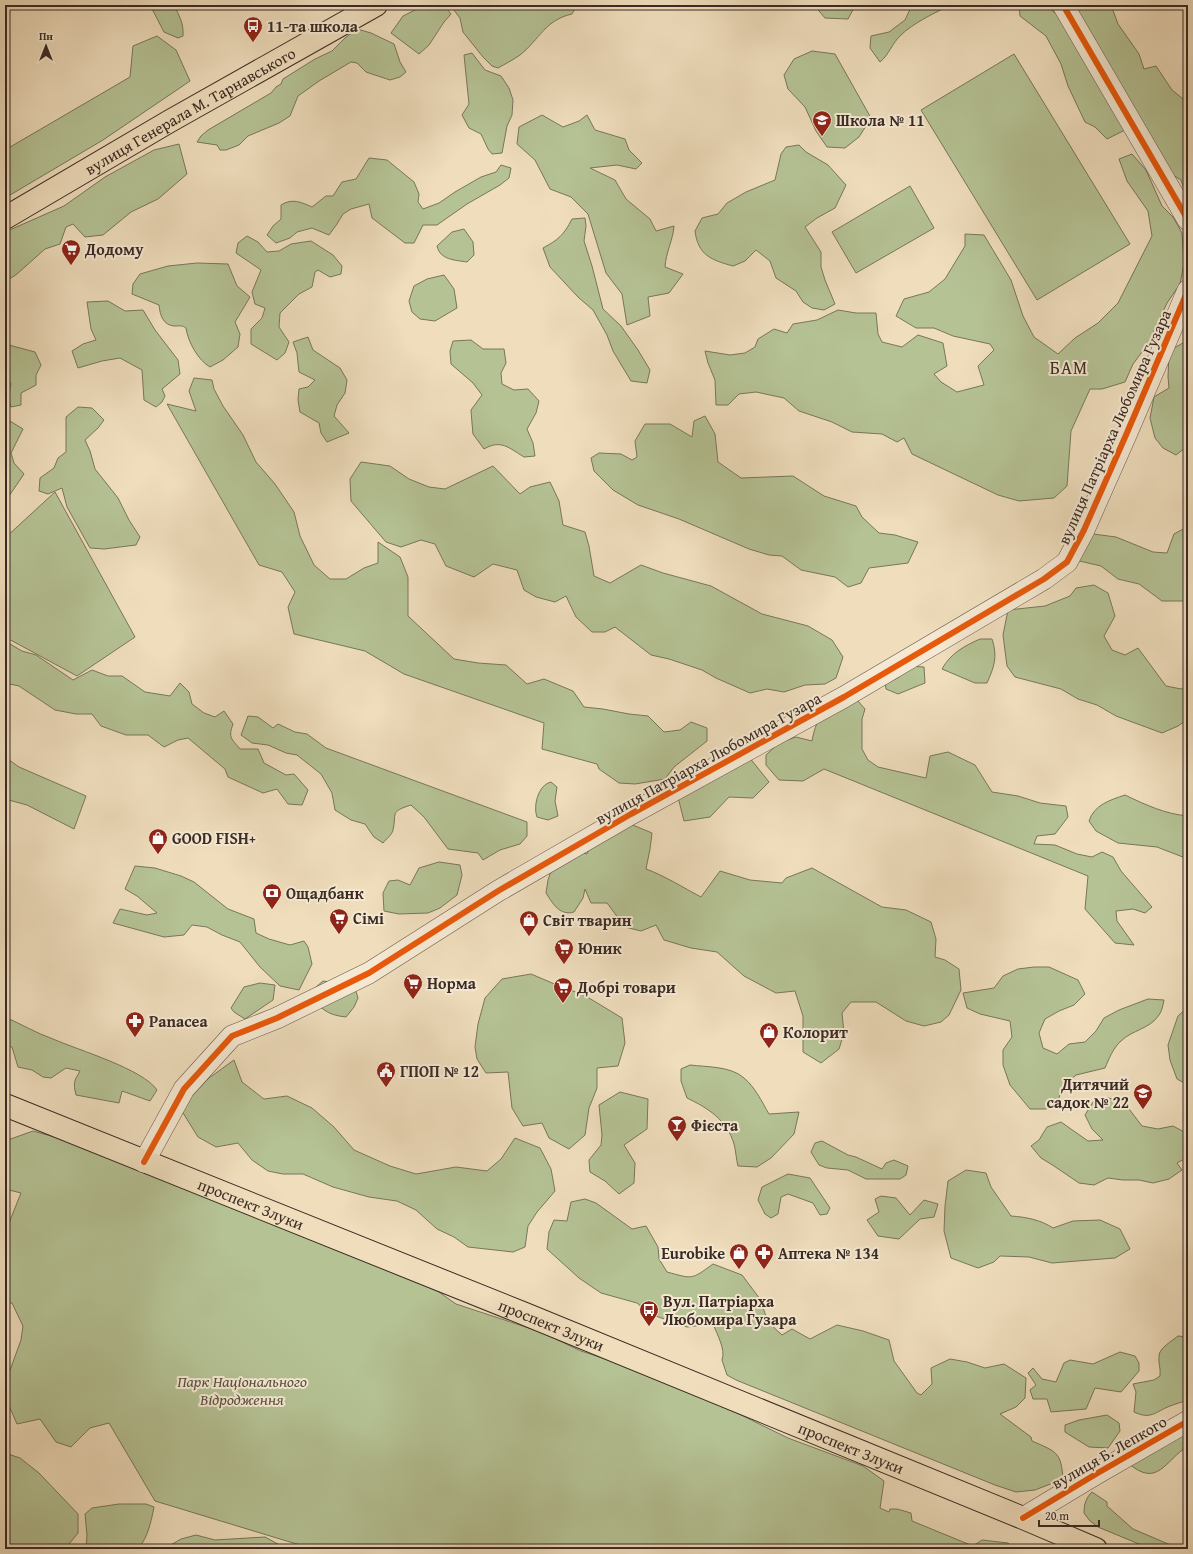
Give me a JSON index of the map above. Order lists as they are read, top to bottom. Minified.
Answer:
{"streets":{"main road":["вулиця Генерала М. Тарнавського","проспект Злуки"],"street":["вулиця Патріарха Любомира Гузара","вулиця Б. Лепкого"]},"crossings":[["вулиця Патріарха Любомира Гузара","проспект Злуки"],["проспект Злуки","вулиця Б. Лепкого"]],"districts":["БАМ"],"parks":["Парк Національного Відродження"],"places":{"bus stop":["11-та школа","Вул. Патріарха Любомира Гузара"],"school or university":["Школа № 11","Дитячий садок № 22"],"supermarket":["Додому","Сімі","Юник","Норма","Добрі товари"],"shop":["GOOD FISH+","Світ тварин","Колорит","Eurobike"],"bank":["Ощадбанк"],"pharmacy":["Panacea","Аптека № 134"],"public building":["ГПОП № 12"],"bar":["Фієста"]},"scale_bar":"20 m","north":"top"}
